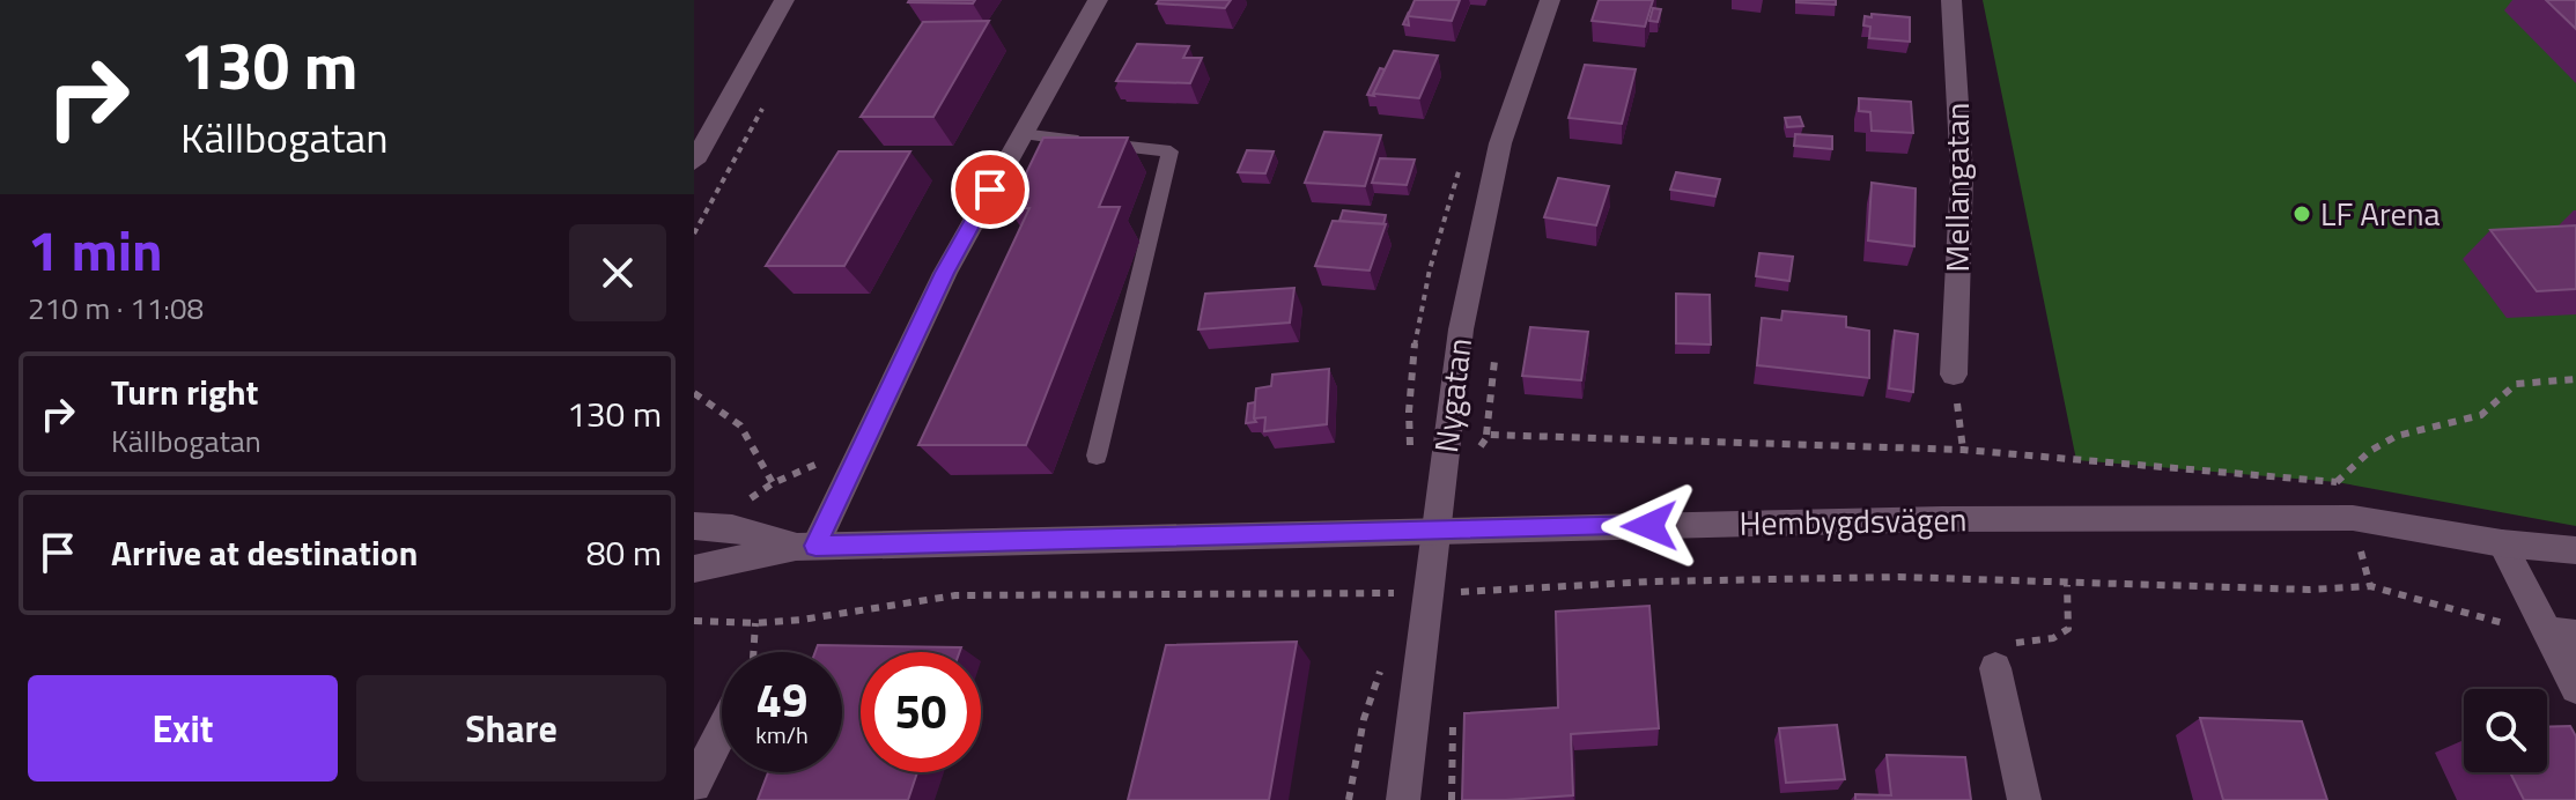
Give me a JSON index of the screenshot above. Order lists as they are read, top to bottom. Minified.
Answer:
{"streets":{"street":["Mellangatan","Nygatan","Hembygdsvägen"]},"places":["LF Arena"],"page":{"turn":["130 m","Källbogatan"],"heading":["1 min","210 m · 11:08"],"list":[{"name":"Turn right","note":"Källbogatan","value":"130 m"},{"name":"Arrive at destination","value":"80 m"}],"speed":"49 km/h","limit":"50","buttons":["Exit","Share"]}}
